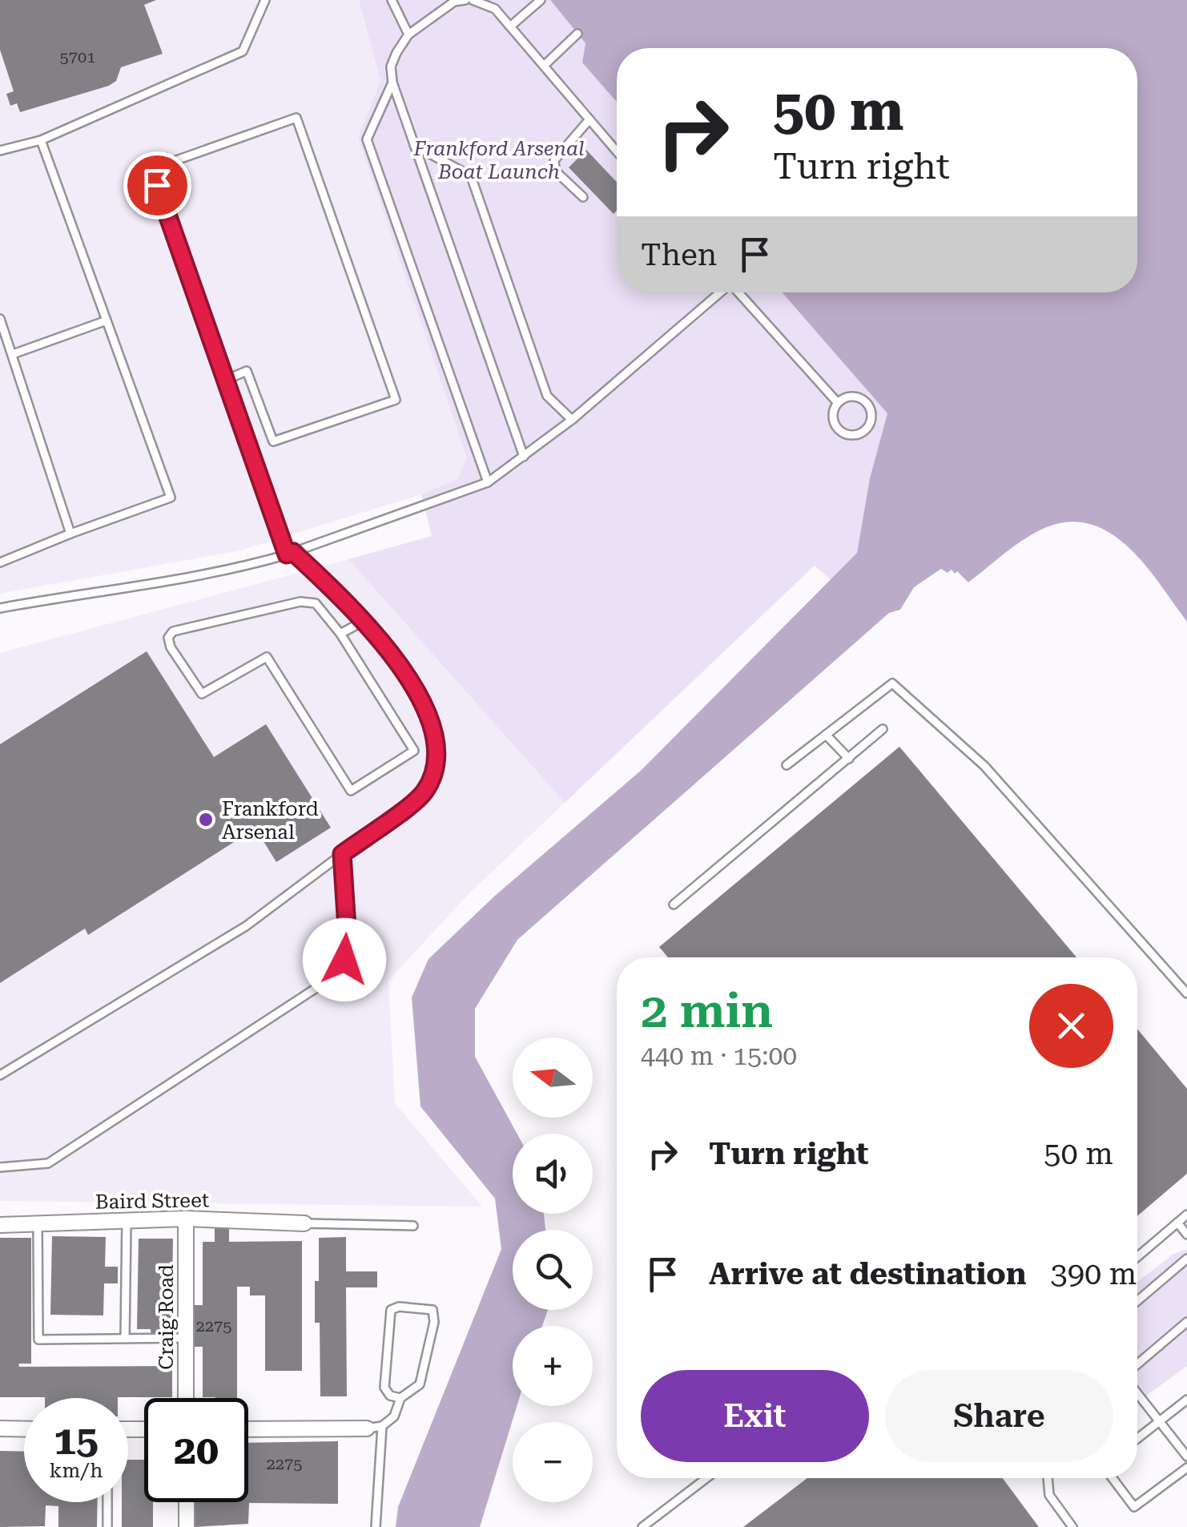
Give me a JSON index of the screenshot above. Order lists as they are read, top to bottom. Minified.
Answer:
{"streets":{"street":["Baird Street","Craig Road"]},"crossings":[["Baird Street","Craig Road"]],"parks":["Frankford Arsenal Boat Launch"],"places":["Frankford Arsenal"],"house_numbers":["5701","2275","2275"],"north":"left","page":{"turn":["50 m","Turn right"],"then":"Then","heading":["2 min","440 m · 15:00"],"map_buttons":["+","−"],"list":[{"name":"Turn right","value":"50 m"},{"name":"Arrive at destination","value":"390 m"}],"buttons":["Exit","Share"],"speed":"15 km/h","limit":"20"}}
